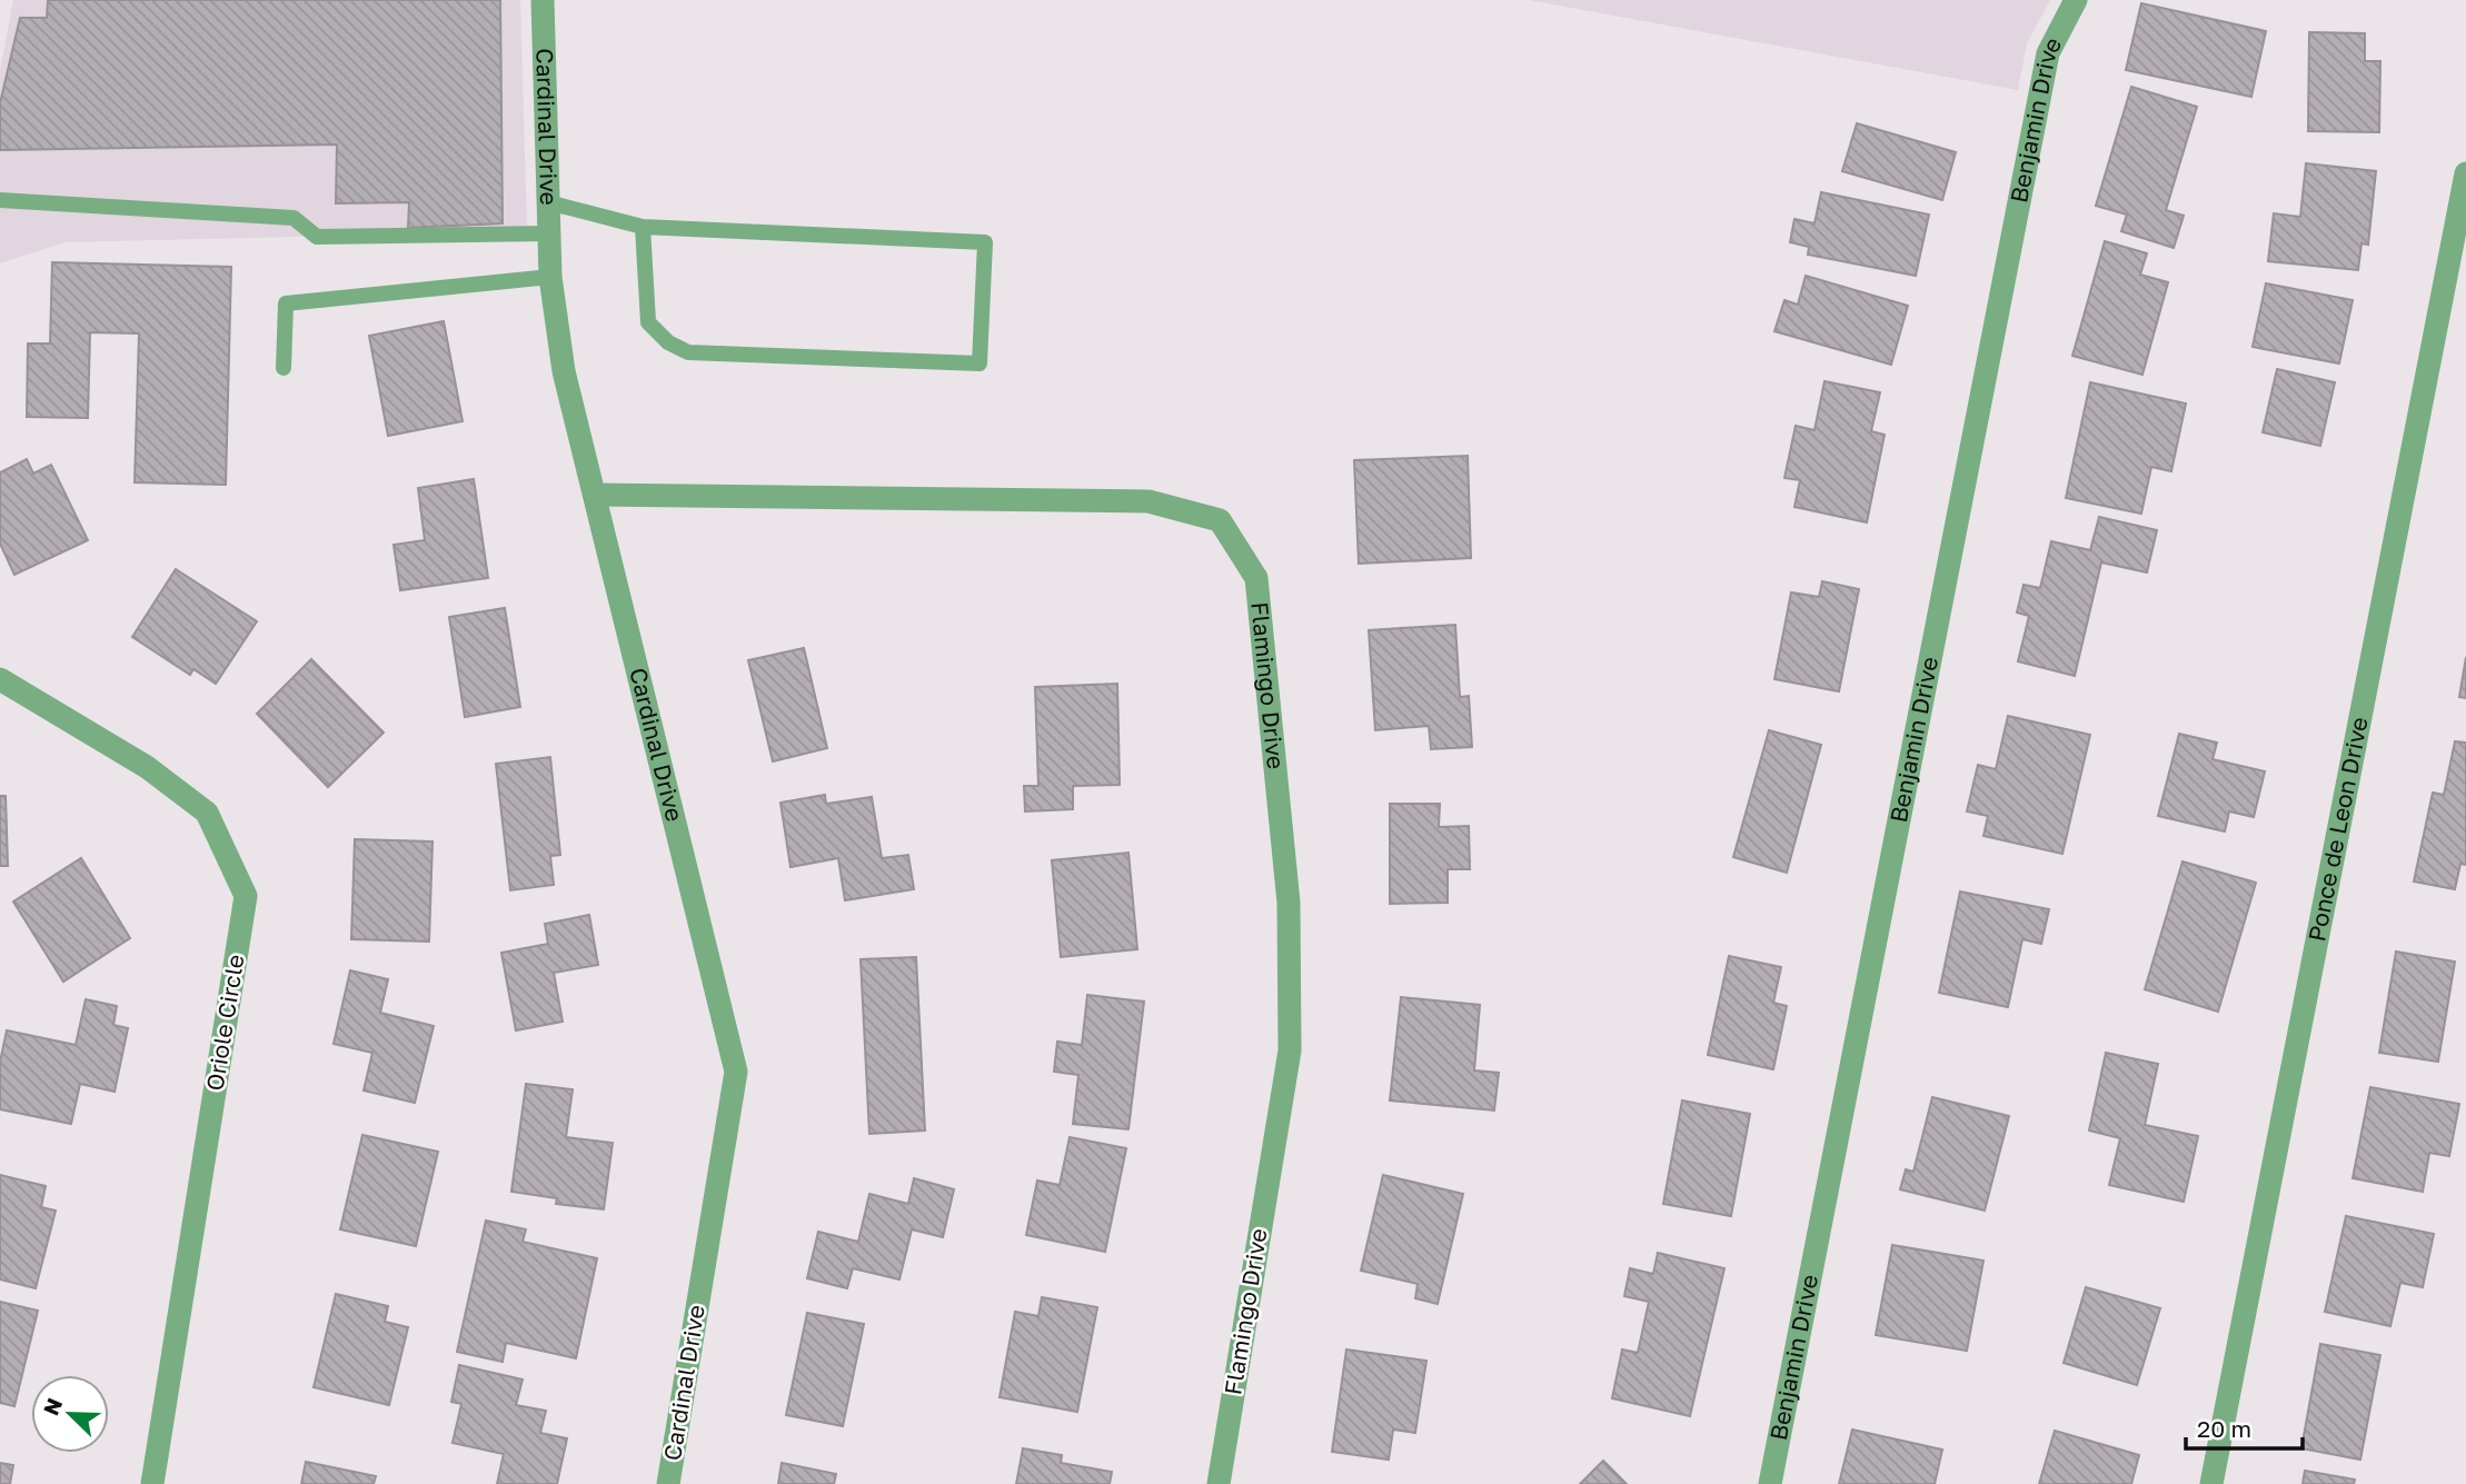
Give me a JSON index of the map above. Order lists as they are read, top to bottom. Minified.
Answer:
{"streets":{"street":["Benjamin Drive","Cardinal Drive","Flamingo Drive","Ponce de Leon Drive","Oriole Circle"]},"crossings":[["Cardinal Drive","Flamingo Drive"]],"scale_bar":"20 m","north":"top left"}
